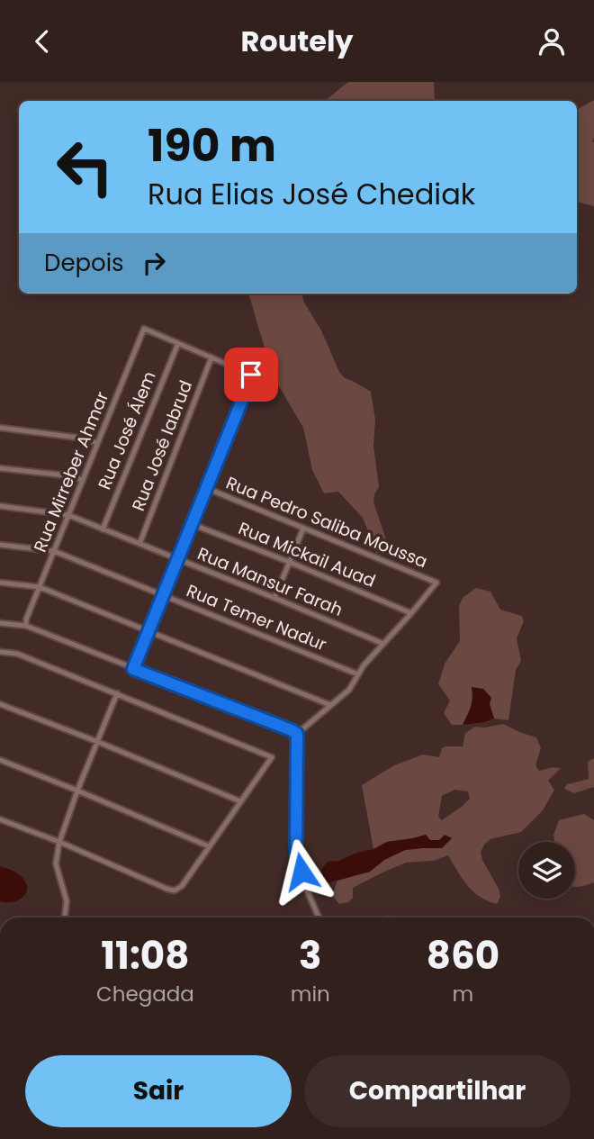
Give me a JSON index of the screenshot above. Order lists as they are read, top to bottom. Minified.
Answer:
{"streets":{"street":["Rua José Álem","Rua José Iabrud","Rua Mirreber Ahmar","Rua Pedro Saliba Moussa","Rua Mickail Auad","Rua Mansur Farah","Rua Temer Nadur"]},"crossings":[["Rua José Álem","Rua Mirreber Ahmar"],["Rua José Álem","Rua Mansur Farah"],["Rua José Iabrud","Rua Mansur Farah"],["Rua Mirreber Ahmar","Rua Mansur Farah"],["Rua Mirreber Ahmar","Rua Temer Nadur"],["Rua Pedro Saliba Moussa","Rua Mickail Auad"]],"page":{"header":"Routely","turn":["190 m","Rua Elias José Chediak"],"then":"Depois","eta":["11:08","Chegada","3","min","860","m"],"buttons":["Sair","Compartilhar"]}}
